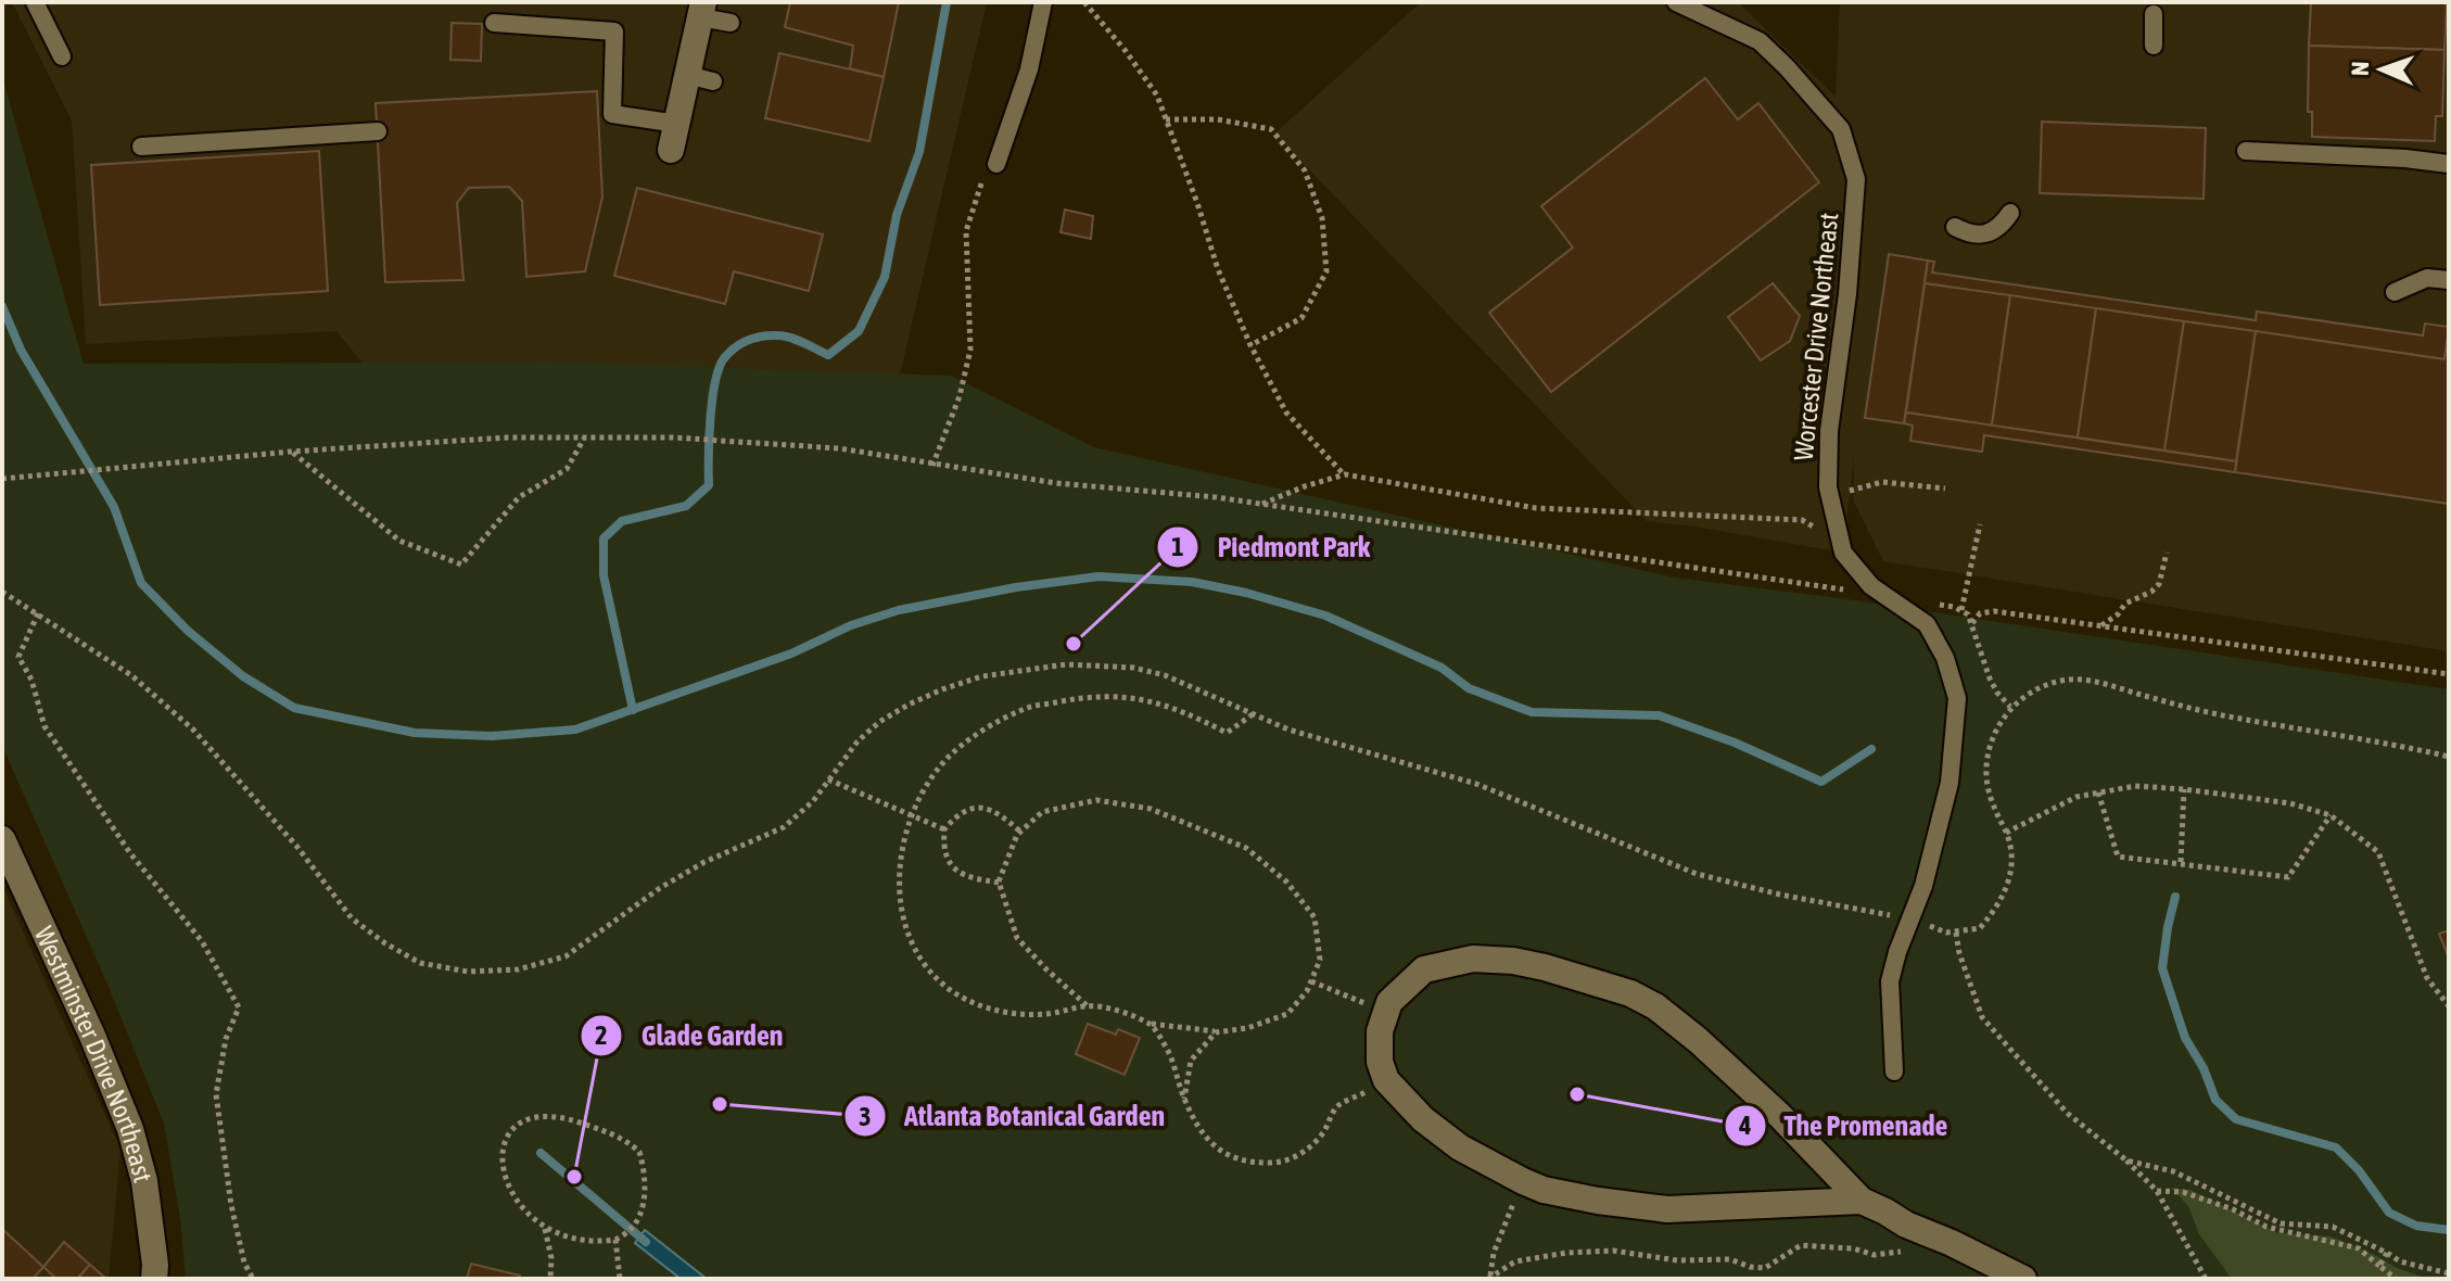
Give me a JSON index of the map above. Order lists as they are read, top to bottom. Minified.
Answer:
{"streets":{"street":["Westminster Drive Northeast"],"lane":["Worcester Drive Northeast"]},"places":["Piedmont Park","The Promenade","Atlanta Botanical Garden","Glade Garden"],"north":"left"}
